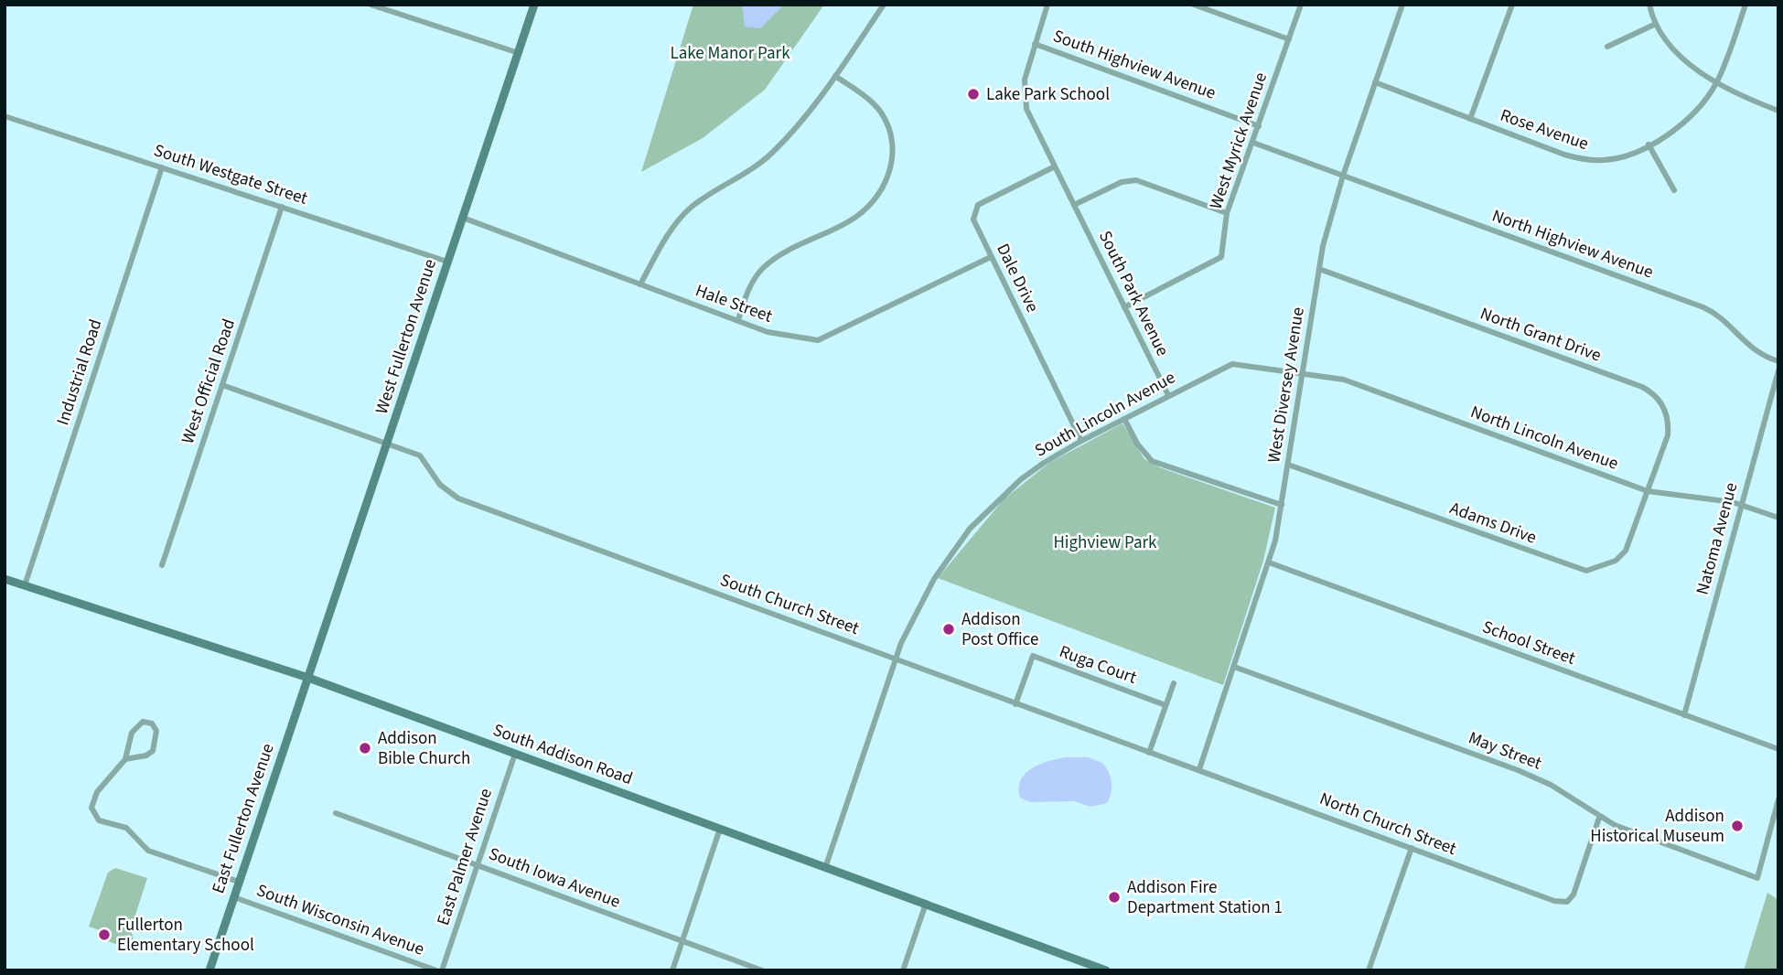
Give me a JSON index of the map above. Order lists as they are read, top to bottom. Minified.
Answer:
{"streets":{"street":["South Highview Avenue","Rose Avenue","West Myrick Avenue","South Westgate Street","North Highview Avenue","Dale Drive","South Park Avenue","Hale Street","North Grant Drive","West Fullerton Avenue","Industrial Road","West Official Road","West Diversey Avenue","South Lincoln Avenue","North Lincoln Avenue","Adams Drive","Natoma Avenue","South Church Street","School Street","Ruga Court","May Street","South Addison Road","East Fullerton Avenue","North Church Street","East Palmer Avenue","South Iowa Avenue","South Wisconsin Avenue"]},"crossings":[["South Highview Avenue","West Myrick Avenue"],["South Highview Avenue","South Park Avenue"],["Rose Avenue","West Diversey Avenue"],["West Myrick Avenue","South Park Avenue"],["South Westgate Street","West Fullerton Avenue"],["South Westgate Street","Industrial Road"],["South Westgate Street","West Official Road"],["North Highview Avenue","West Diversey Avenue"],["Dale Drive","South Park Avenue"],["Dale Drive","Hale Street"],["Dale Drive","South Lincoln Avenue"],["South Park Avenue","South Lincoln Avenue"],["Hale Street","West Fullerton Avenue"],["North Grant Drive","West Diversey Avenue"],["North Grant Drive","North Lincoln Avenue"],["North Grant Drive","Adams Drive"],["West Fullerton Avenue","South Church Street"],["West Fullerton Avenue","South Addison Road"],["West Fullerton Avenue","East Fullerton Avenue"],["Industrial Road","South Addison Road"],["West Official Road","South Church Street"],["West Diversey Avenue","South Lincoln Avenue"],["West Diversey Avenue","North Lincoln Avenue"],["West Diversey Avenue","Adams Drive"],["West Diversey Avenue","South Church Street"],["West Diversey Avenue","School Street"],["West Diversey Avenue","May Street"],["West Diversey Avenue","North Church Street"],["South Lincoln Avenue","North Lincoln Avenue"],["South Lincoln Avenue","South Church Street"],["South Lincoln Avenue","South Addison Road"],["North Lincoln Avenue","Adams Drive"],["North Lincoln Avenue","Natoma Avenue"],["Natoma Avenue","School Street"],["South Church Street","Ruga Court"],["South Church Street","North Church Street"],["May Street","North Church Street"],["South Addison Road","East Fullerton Avenue"],["South Addison Road","East Palmer Avenue"],["East Fullerton Avenue","South Wisconsin Avenue"],["East Palmer Avenue","South Iowa Avenue"]],"parks":["Lake Manor Park","Highview Park"],"places":["Lake Park School","Addison Post Office","Addison Bible Church","Addison Historical Museum","Addison Fire Department Station 1","Fullerton Elementary School"]}
